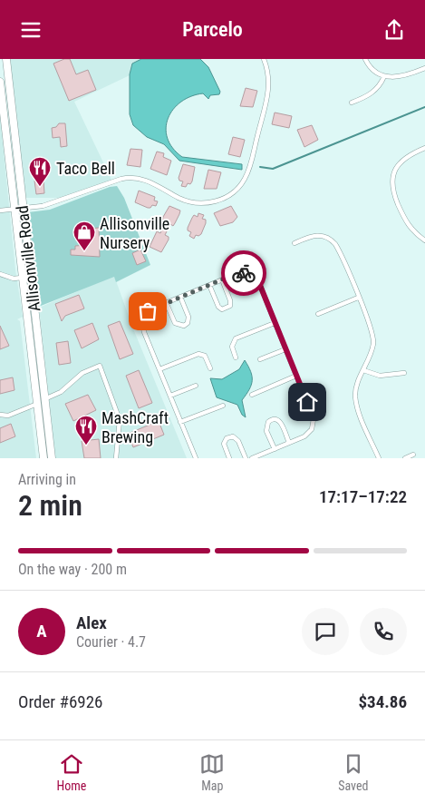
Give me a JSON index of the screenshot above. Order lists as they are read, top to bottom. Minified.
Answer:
{"streets":{"main road":["Allisonville Road"]},"places":{"restaurant":["Taco Bell","MashCraft Brewing"],"shop":["Allisonville Nursery"]},"page":{"header":"Parcelo","heading":["2 min","Arriving in","17:17–17:22"],"panel":["Alex","Courier · 4.7","Order #6926","$34.86"],"bar":"On the way · 200 m","round":"A","tabs":["Home","Map","Saved"]}}
